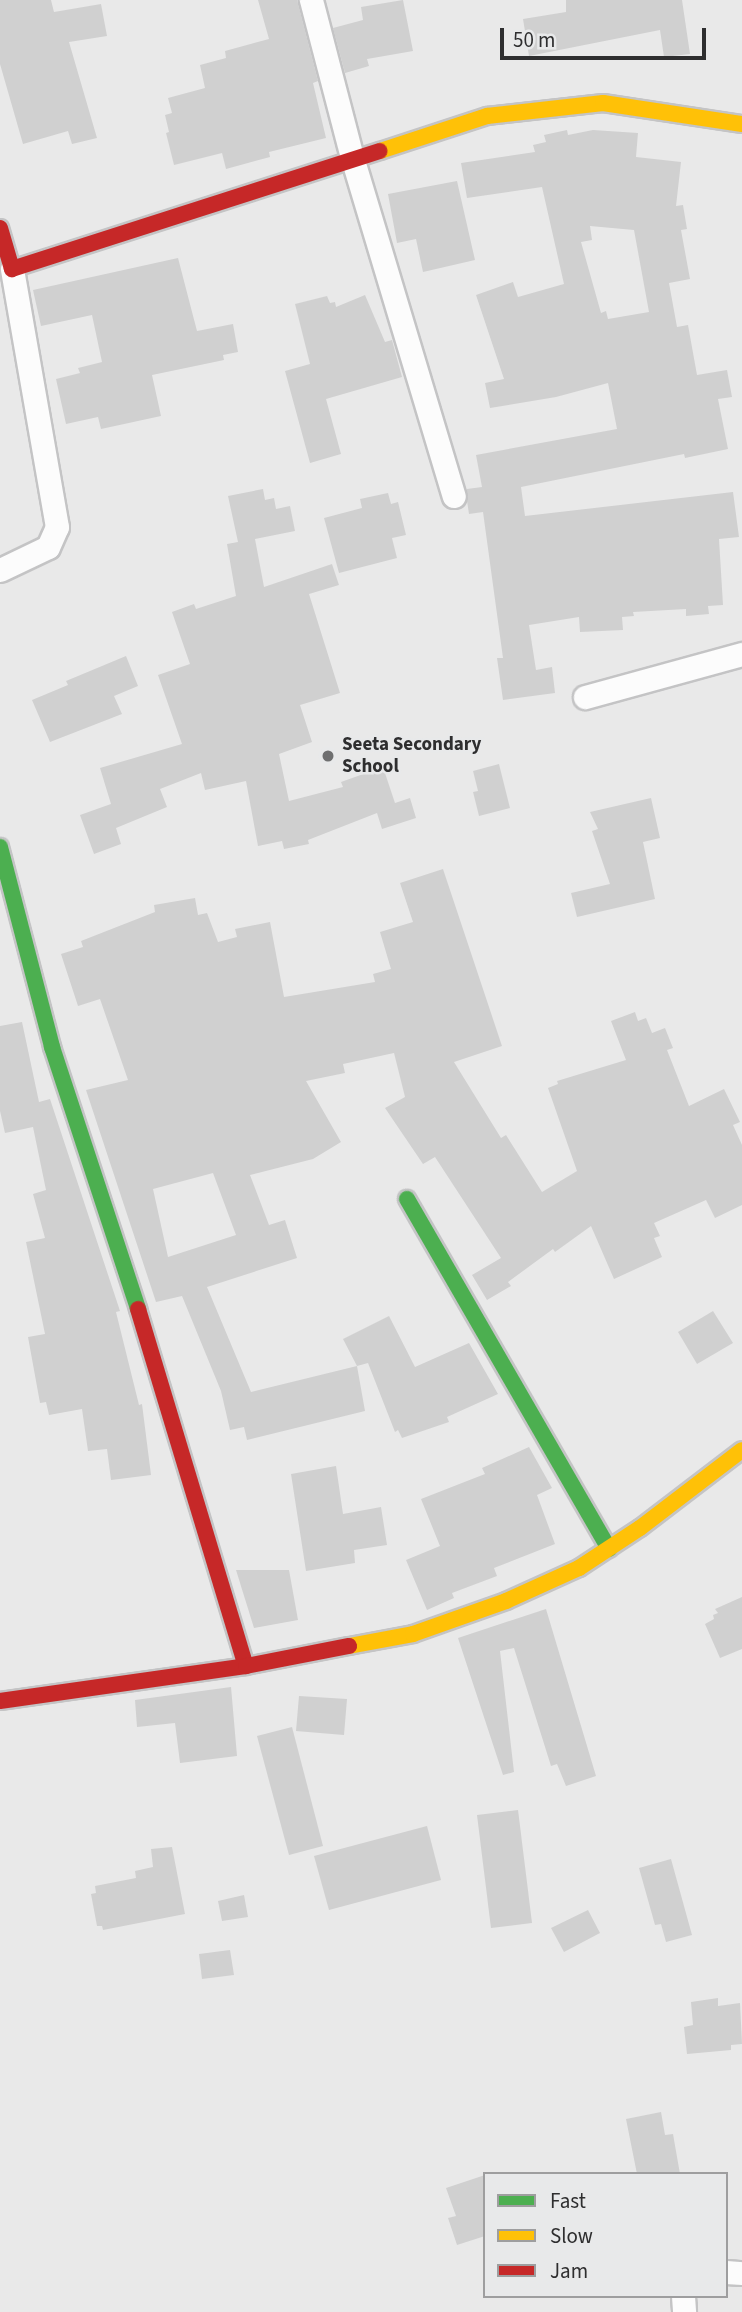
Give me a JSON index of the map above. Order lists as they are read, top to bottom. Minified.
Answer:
{"places":["Seeta Secondary School"],"legend":["Fast","Slow","Jam"],"scale_bar":"50 m"}
